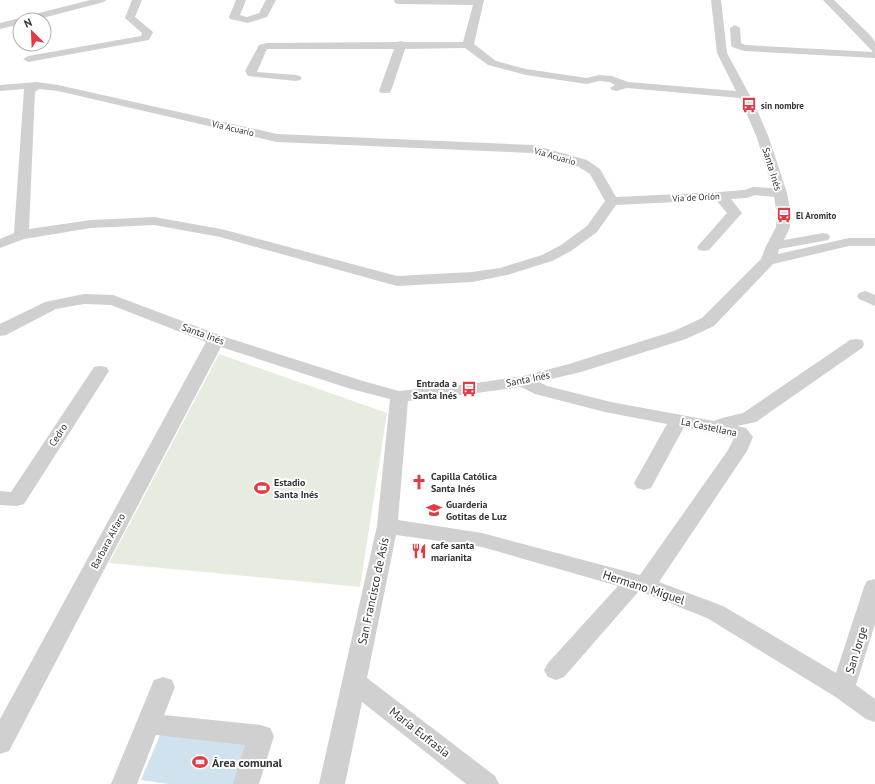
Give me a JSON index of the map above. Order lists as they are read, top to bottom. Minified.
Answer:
{"streets":{"street":["Via Acuario","Santa Inés","Via de Orión","La Castellana","Cedro","Barbara Alfaro","Hermano Miguel","San Francisco de Asís","San Jorge","María Eufrasia"]},"crossings":[["Via Acuario","Via de Orión"],["Santa Inés","Via de Orión"],["Santa Inés","La Castellana"],["Santa Inés","Barbara Alfaro"],["Santa Inés","San Francisco de Asís"],["La Castellana","Hermano Miguel"],["Hermano Miguel","San Francisco de Asís"],["Hermano Miguel","San Jorge"],["San Francisco de Asís","María Eufrasia"]],"places":{"bus stop":["sin nombre","El Aromito","Entrada a Santa Inés"],"church":["Capilla Católica Santa Inés"],"sports":["Estadio Santa Inés","Área comunal"],"school or university":["Guarderia Gotitas de Luz"],"restaurant":["cafe santa marianita"]},"north":"top left"}
